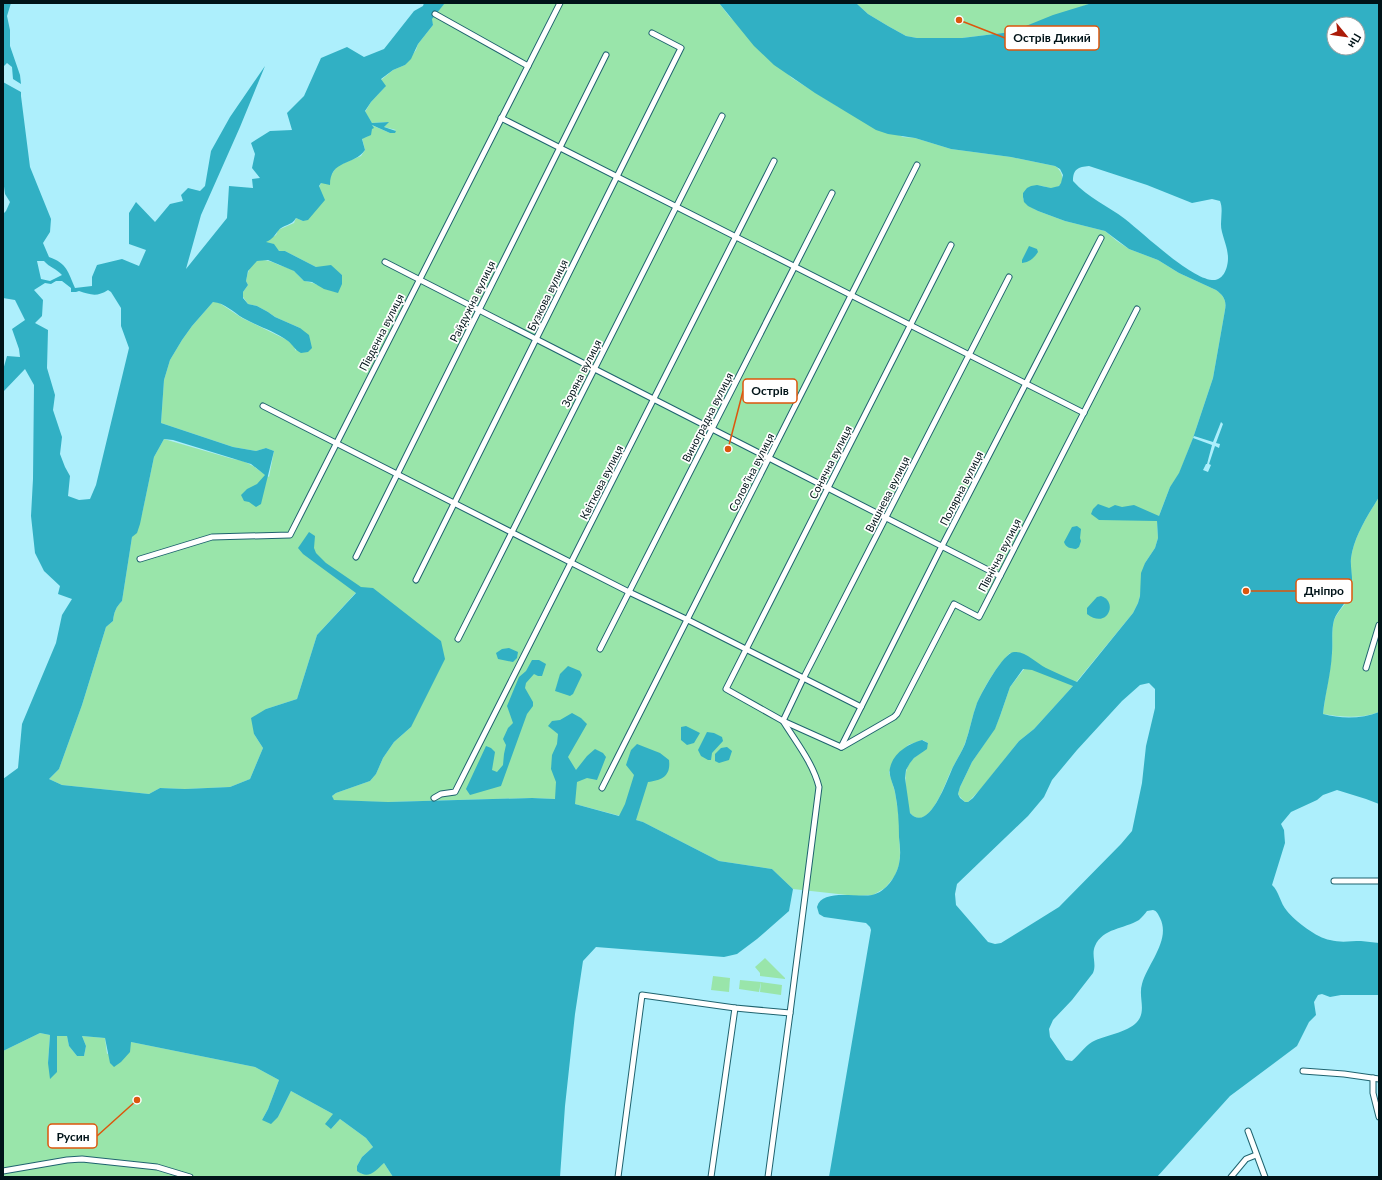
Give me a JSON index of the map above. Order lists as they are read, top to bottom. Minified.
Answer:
{"streets":{"street":["Бузкова вулиця","Райдужна вулиця","Південна вулиця","Зоряна вулиця","Виноградна вулиця","Сонячна вулиця","Соловʼїна вулиця","Квіткова вулиця","Полярна вулиця","Вишнева вулиця","Північна вулиця"]},"crossings":[["Сонячна вулиця","Вишнева вулиця"],["Полярна вулиця","Північна вулиця"]],"places":["Острів Дикий","Острів","Дніпро","Русин"],"north":"bottom right"}
